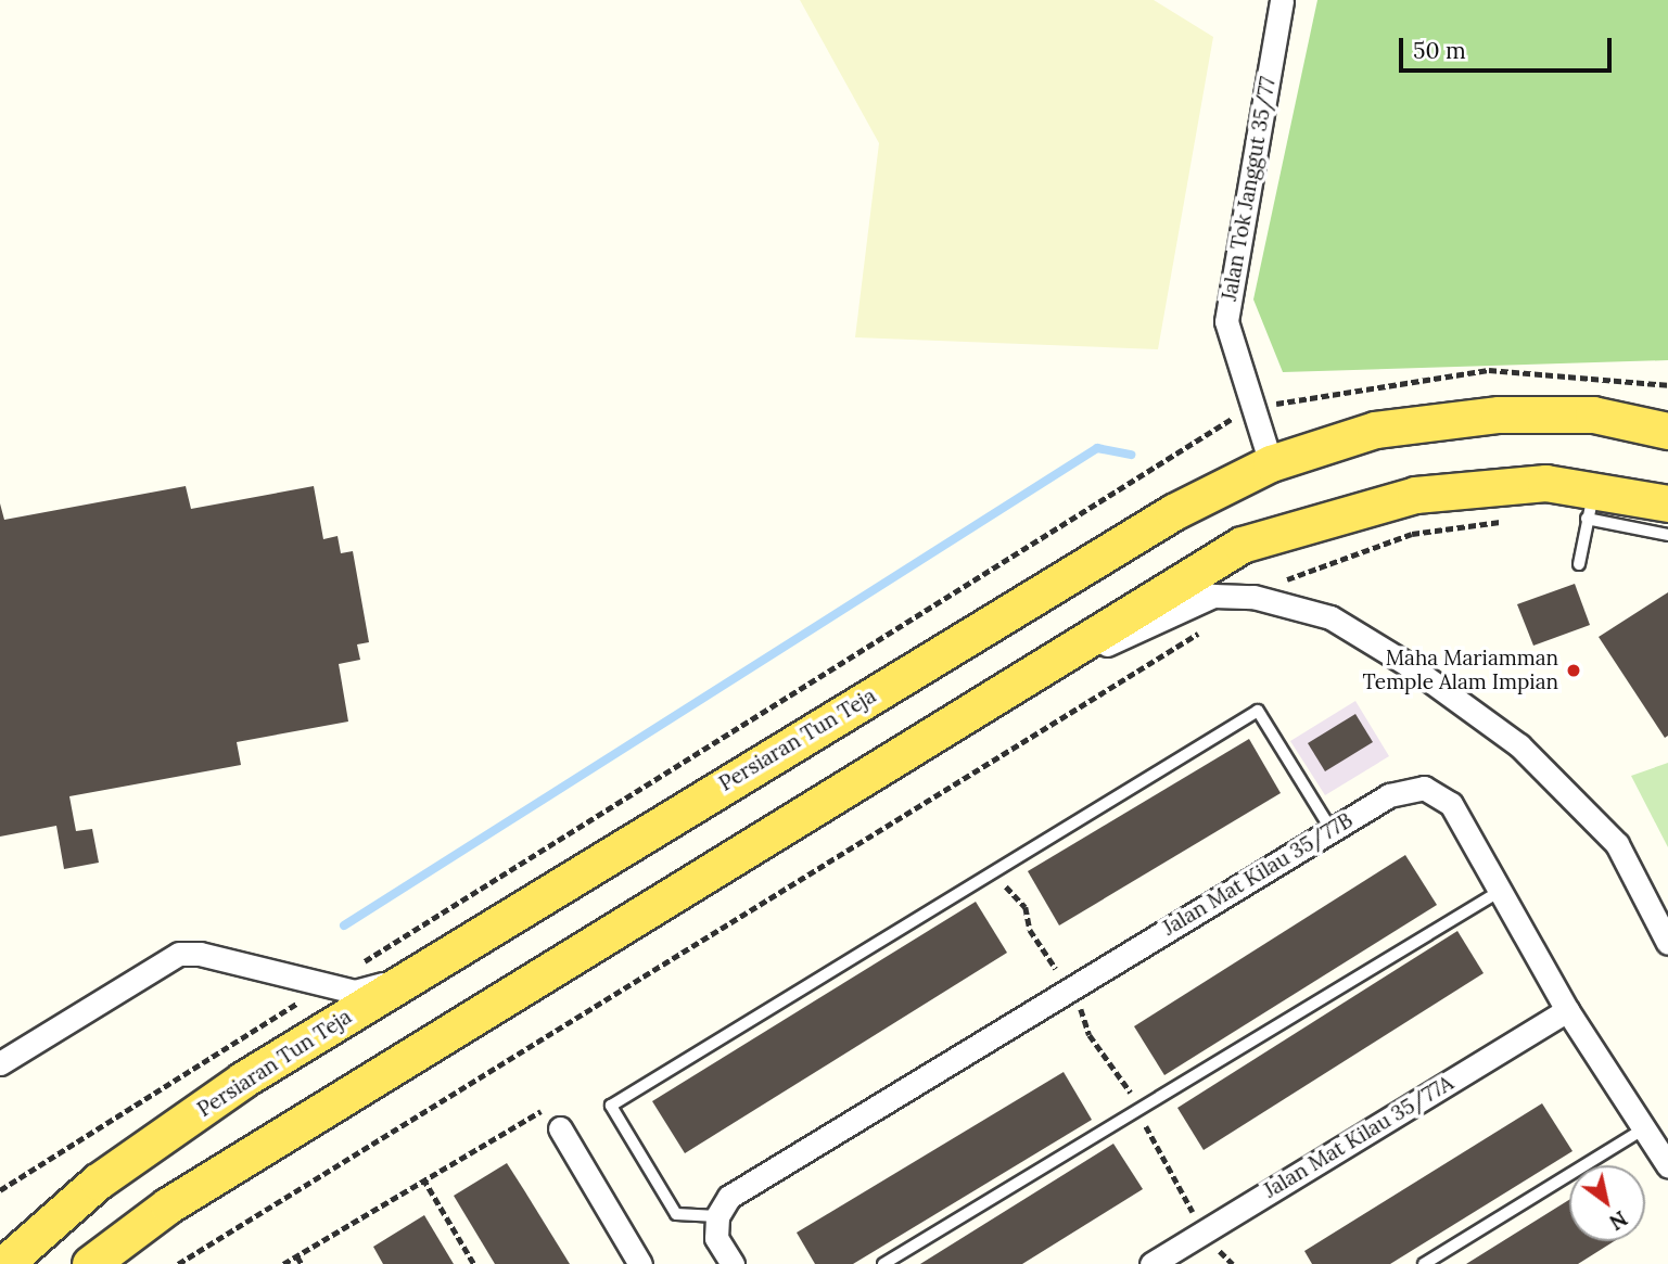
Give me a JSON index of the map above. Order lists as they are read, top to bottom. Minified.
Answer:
{"streets":{"main road":["Persiaran Tun Teja"],"street":["Jalan Tok Janggut 35/77","Jalan Mat Kilau 35/77B","Jalan Mat Kilau 35/77A"]},"crossings":[["Jalan Tok Janggut 35/77","Persiaran Tun Teja"],["Jalan Mat Kilau 35/77B","Jalan Mat Kilau 35/77A"]],"places":["Maha Mariamman Temple Alam Impian"],"scale_bar":"50 m","north":"bottom right"}
